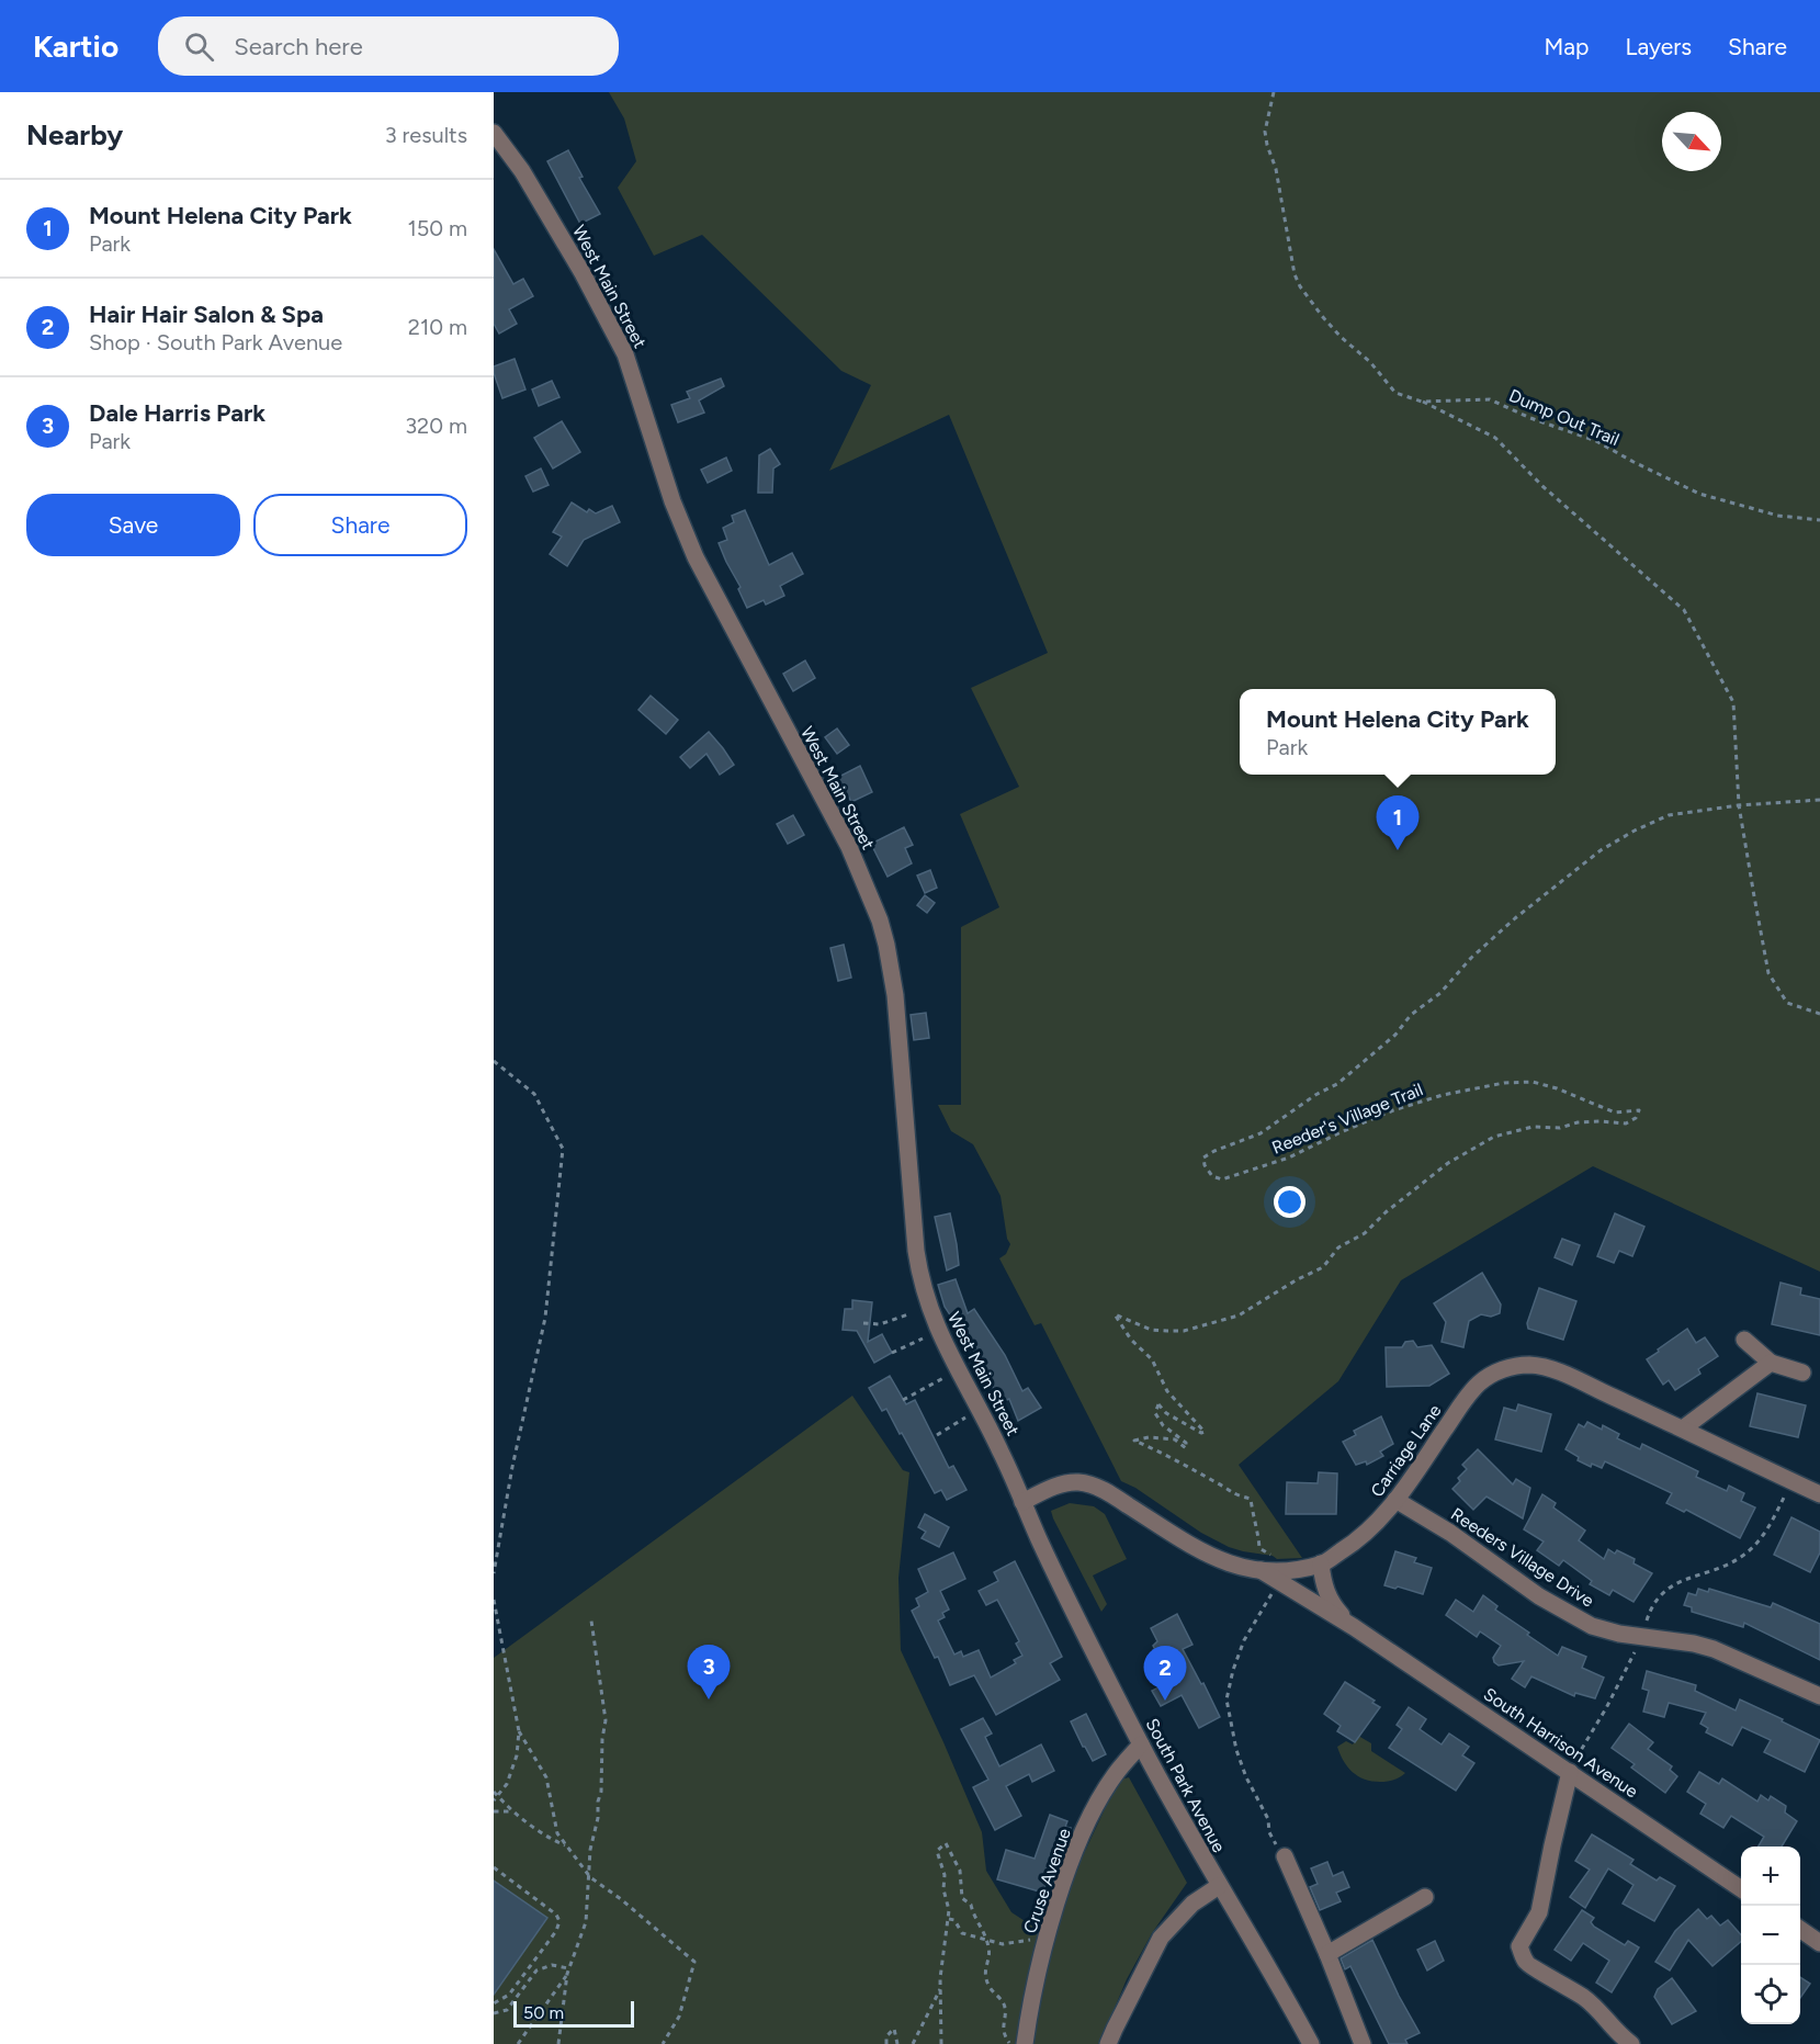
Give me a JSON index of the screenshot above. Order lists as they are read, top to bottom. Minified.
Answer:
{"streets":{"street":["West Main Street","Carriage Lane","Reeders Village Drive","South Harrison Avenue","South Park Avenue","Cruse Avenue"],"path":["Dump Out Trail","Reeder's Village Trail"]},"crossings":[["West Main Street","Carriage Lane"],["West Main Street","South Park Avenue"],["Reeder's Village Trail","Carriage Lane"],["Carriage Lane","Reeders Village Drive"],["Carriage Lane","South Harrison Avenue"],["Carriage Lane","South Park Avenue"],["South Park Avenue","Cruse Avenue"]],"scale_bar":"50 m","north":"bottom right","page":{"header":"Kartio","search":"Search here","nav":["Map","Layers","Share"],"heading":["Nearby","3 results"],"list":[{"mark":"1","name":"Mount Helena City Park","note":"Park","value":"150 m"},{"mark":"2","name":"Hair Hair Salon & Spa","note":"Shop · South Park Avenue","value":"210 m"},{"mark":"3","name":"Dale Harris Park","note":"Park","value":"320 m"}],"buttons":["Save","Share"],"popup":["Mount Helena City Park","Park"],"pins":["1","3","2"],"map_buttons":["+","−"],"scale":"50 m"}}
